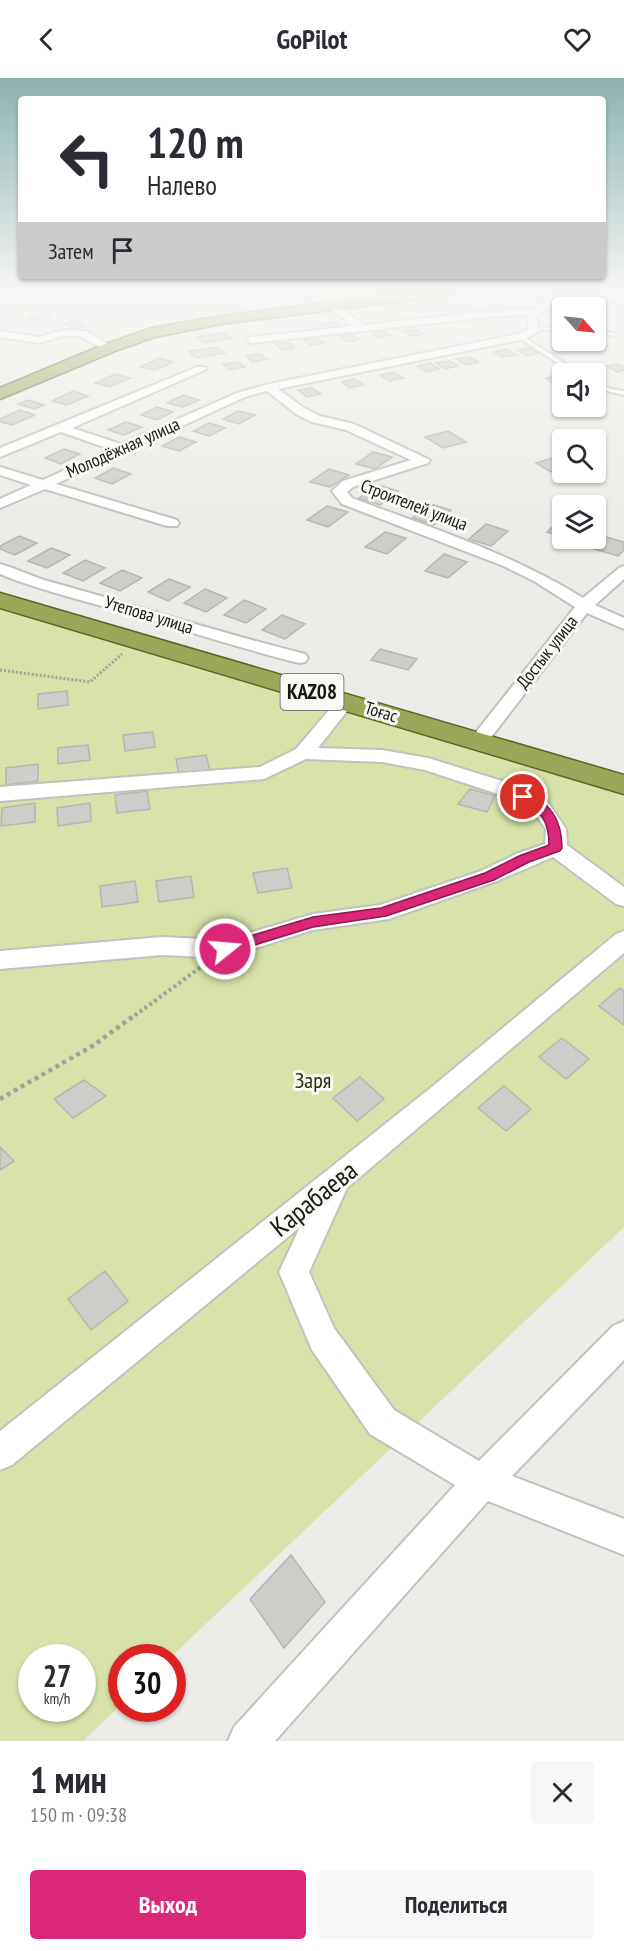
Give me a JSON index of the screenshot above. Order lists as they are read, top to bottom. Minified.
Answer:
{"streets":{"highway":["KAZ08","Тоғас"],"street":["Молодёжная улица","Строителей улица","Утепова улица","Достык улица","Карабаева"]},"crossings":[["Молодёжная улица","Строителей улица"],["Строителей улица","Достык улица"],["Достык улица","Тоғас"]],"parks":["Заря"],"north":"bottom right","page":{"header":"GoPilot","turn":["120 m","Налево"],"then":"Затем","speed":"27 km/h","limit":"30","heading":["1 мин","150 m · 09:38"],"buttons":["Выход","Поделиться"]}}
